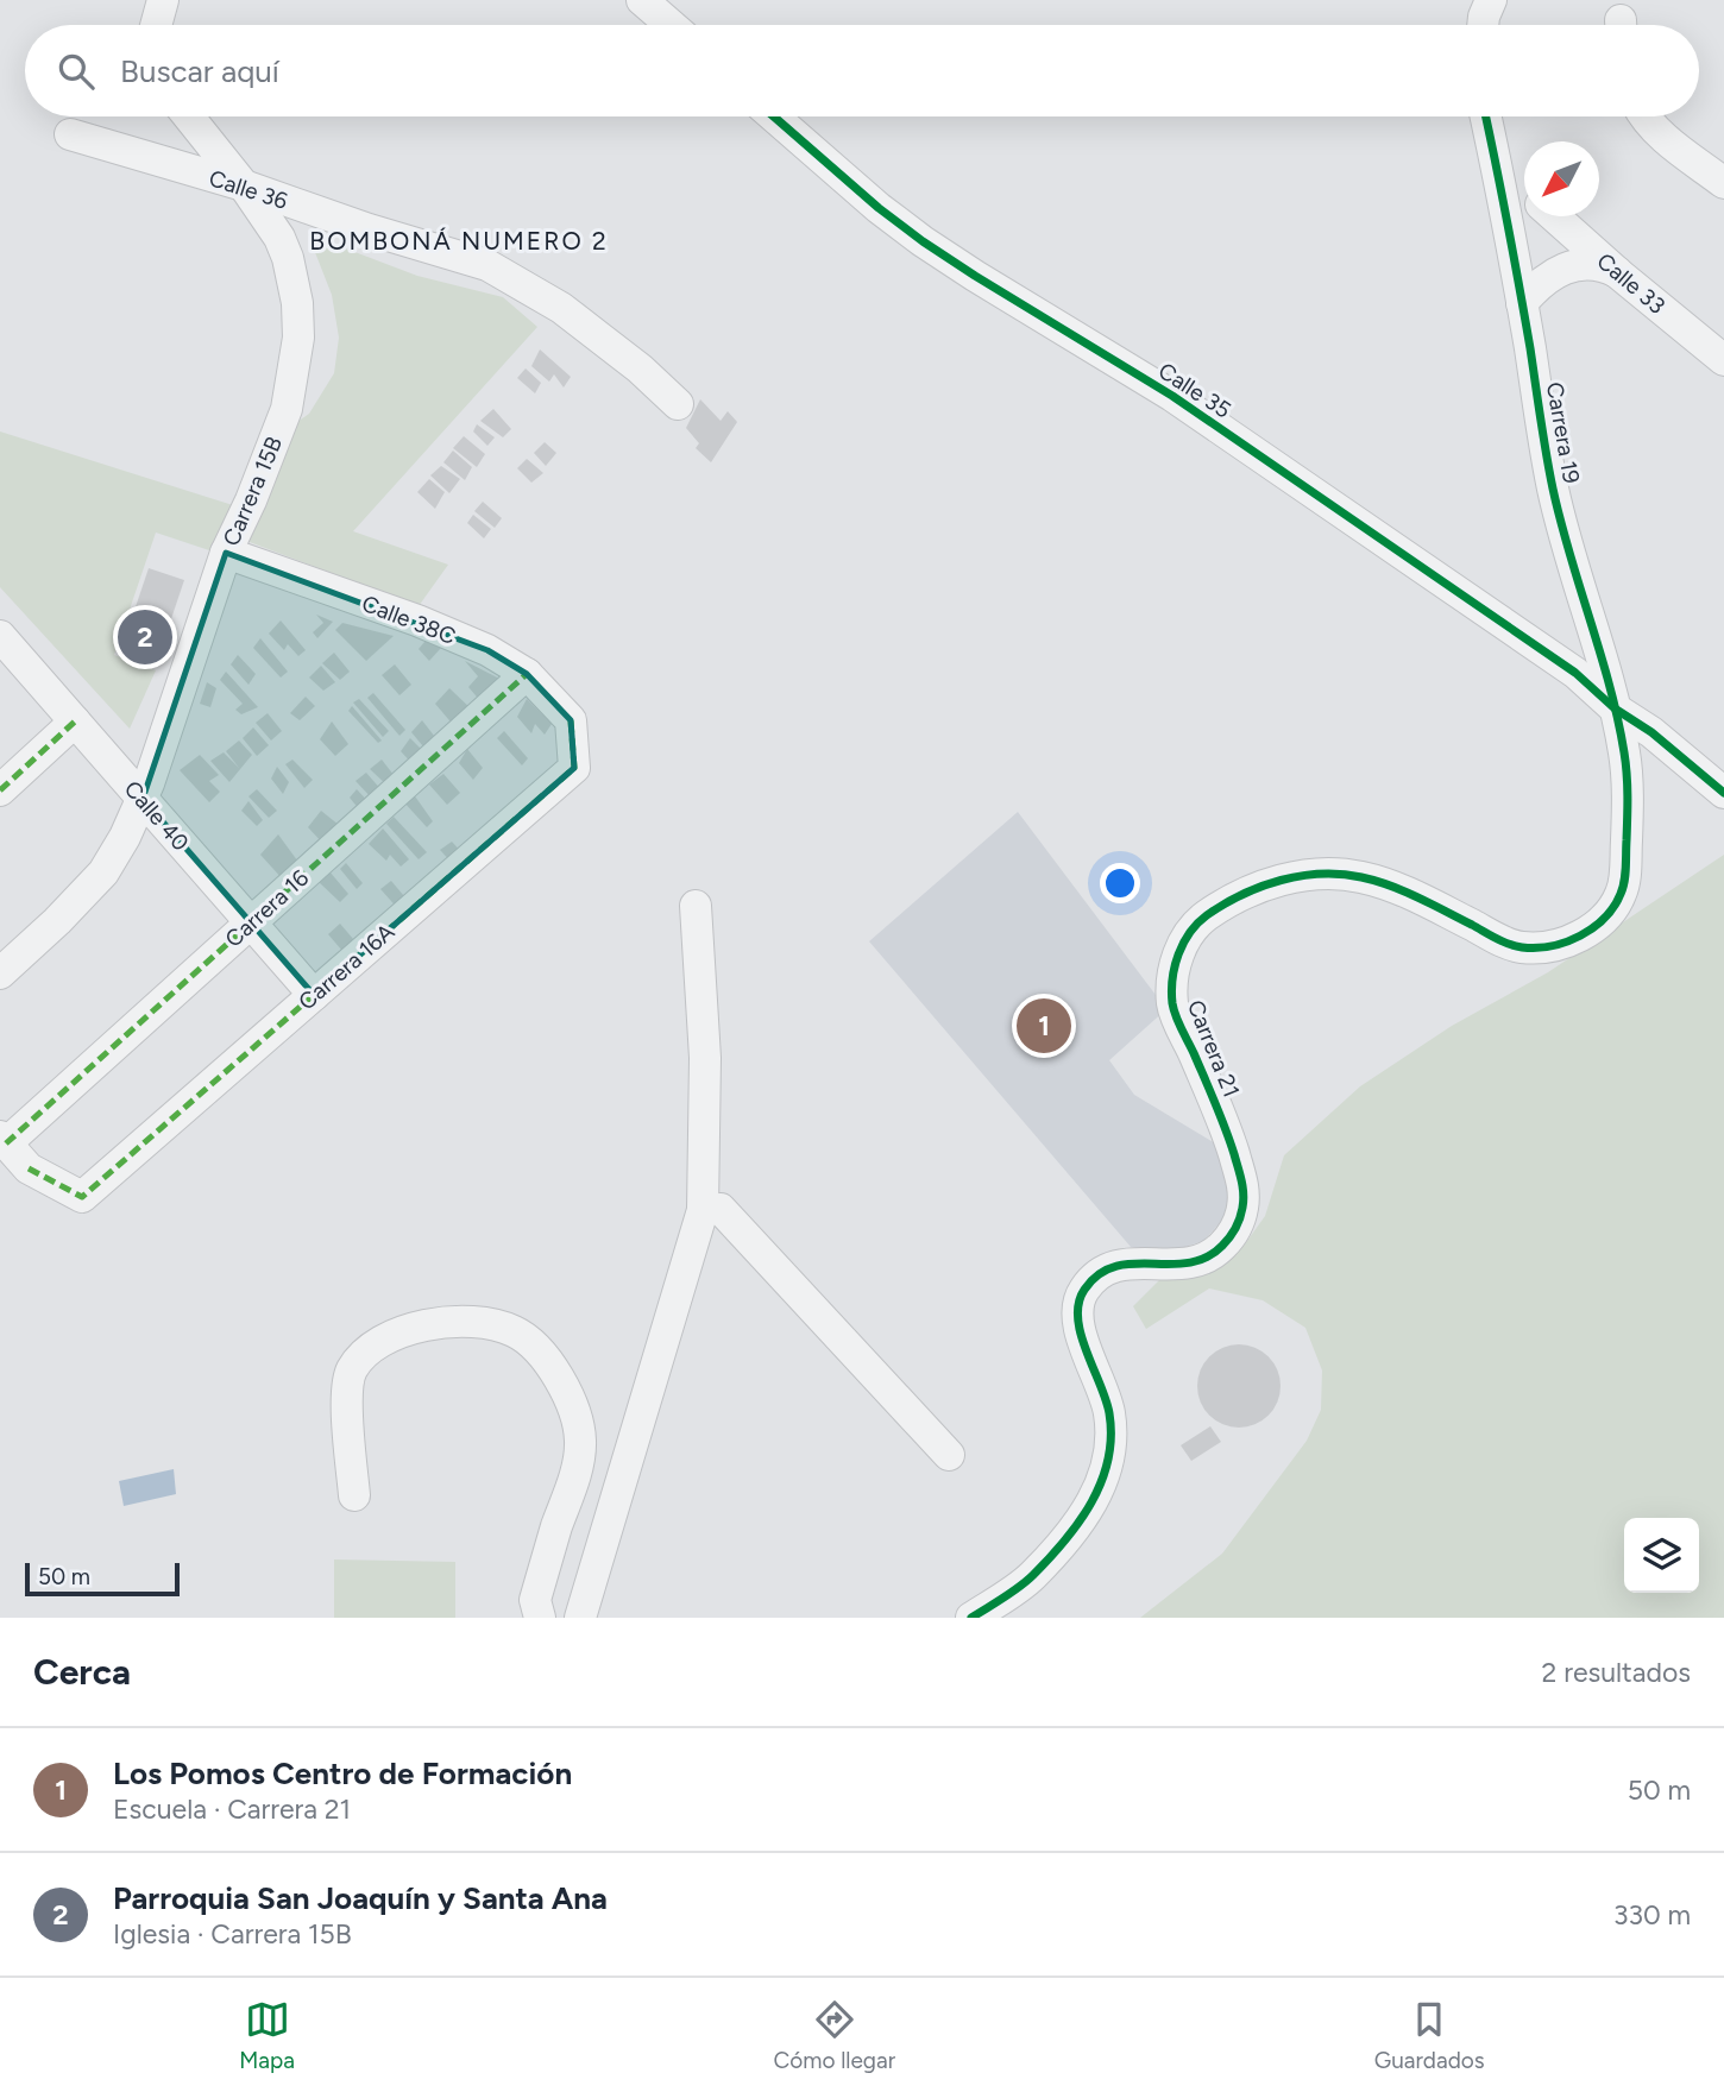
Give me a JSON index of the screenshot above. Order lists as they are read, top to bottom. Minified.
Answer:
{"streets":{"street":["Calle 36","Calle 33","Calle 35","Carrera 19","Carrera 15B","Calle 38C","Calle 40","Carrera 16","Carrera 16A","Carrera 21"]},"crossings":[["Calle 36","Carrera 15B"],["Calle 33","Carrera 19"],["Calle 35","Carrera 19"],["Calle 35","Carrera 21"],["Carrera 19","Carrera 21"],["Carrera 15B","Calle 38C"],["Carrera 15B","Calle 40"],["Calle 38C","Carrera 16"],["Calle 38C","Carrera 16A"],["Calle 40","Carrera 16"],["Calle 40","Carrera 16A"],["Carrera 16","Carrera 16A"]],"districts":["BOMBONÁ NUMERO 2"],"scale_bar":"50 m","north":"bottom left","page":{"search":"Buscar aquí","pins":["2","1"],"scale":"50 m","heading":["Cerca","2 resultados"],"list":[{"mark":"1","name":"Los Pomos Centro de Formación","note":"Escuela · Carrera 21","value":"50 m"},{"mark":"2","name":"Parroquia San Joaquín y Santa Ana","note":"Iglesia · Carrera 15B","value":"330 m"}],"nav":["Mapa","Cómo llegar","Guardados"]}}
